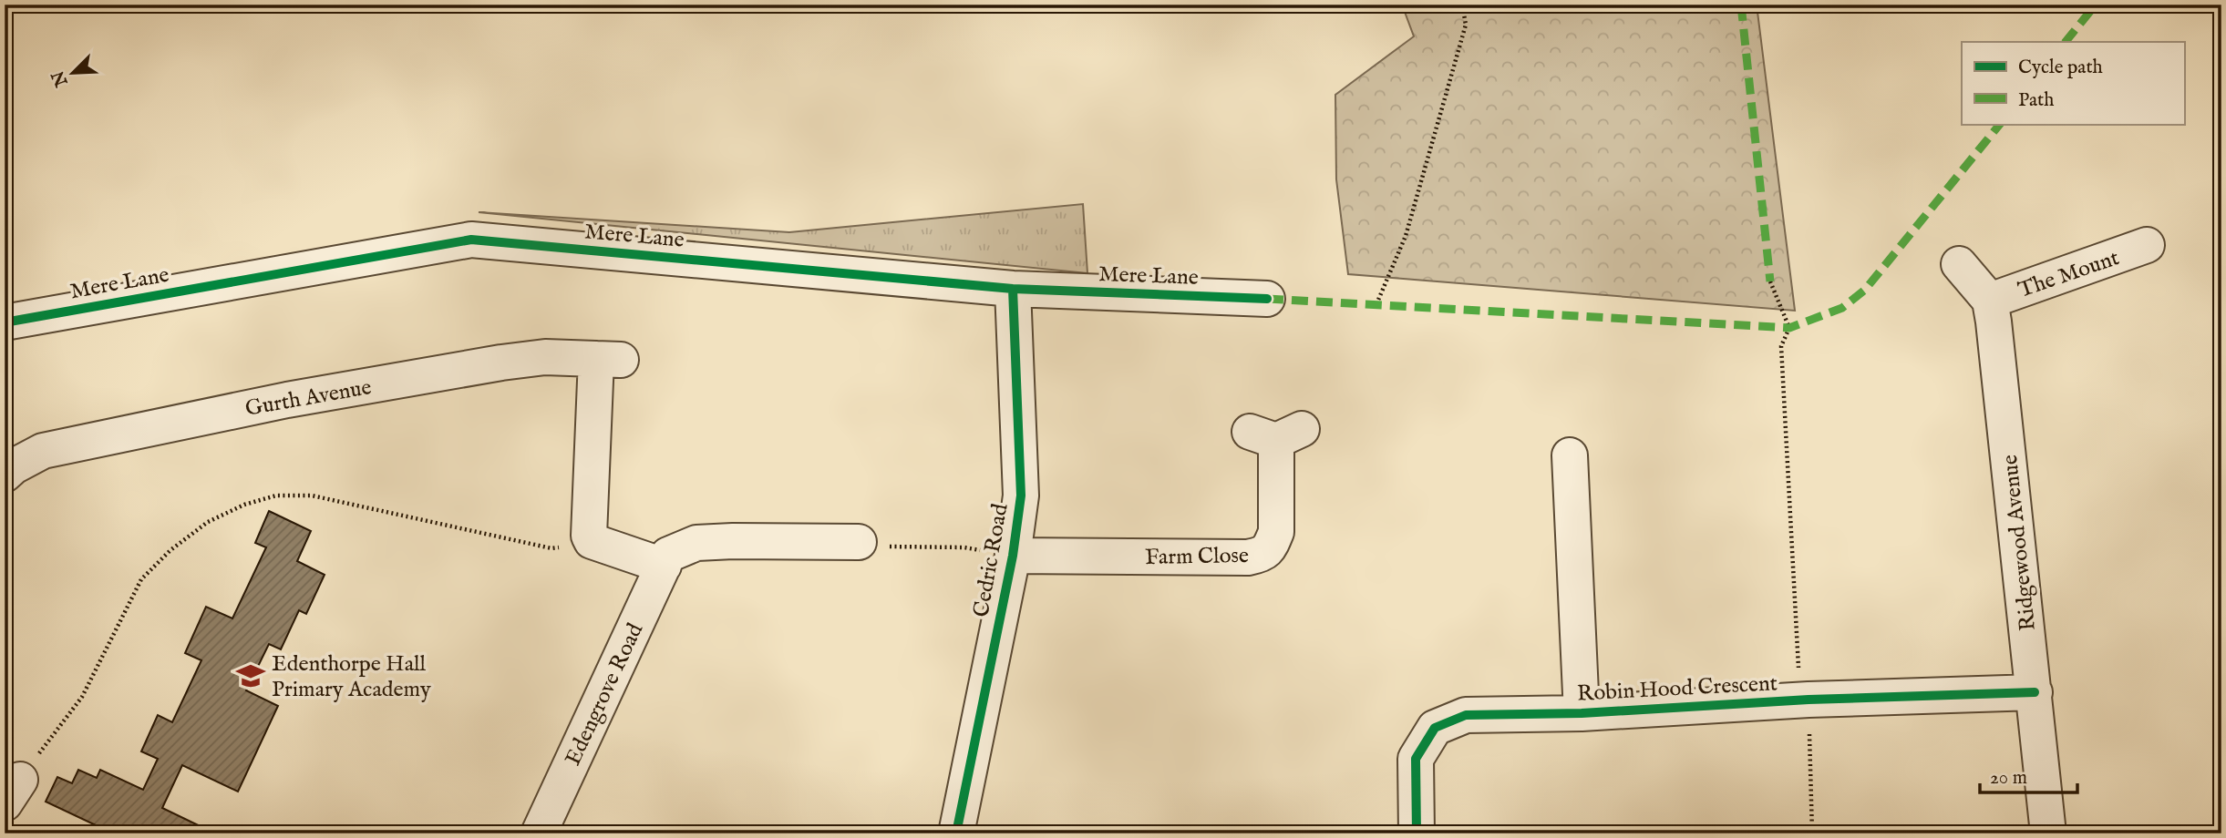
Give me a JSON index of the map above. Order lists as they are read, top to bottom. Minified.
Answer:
{"streets":{"street":["Mere Lane","The Mount","Gurth Avenue","Ridgewood Avenue","Farm Close","Cedric Road","Robin Hood Crescent","Edengrove Road"]},"crossings":[["Mere Lane","Cedric Road"],["The Mount","Ridgewood Avenue"],["Ridgewood Avenue","Robin Hood Crescent"],["Farm Close","Cedric Road"]],"places":{"school or university":["Edenthorpe Hall Primary Academy"]},"legend":["Cycle path","Path"],"scale_bar":"20 m","north":"bottom left"}
